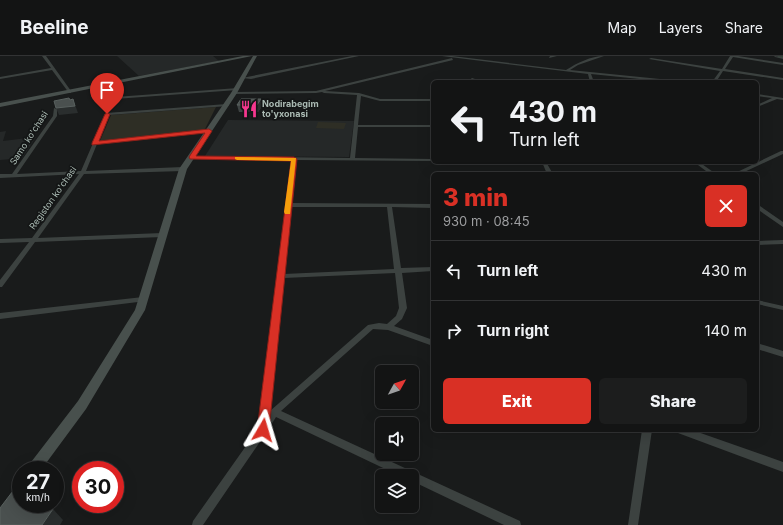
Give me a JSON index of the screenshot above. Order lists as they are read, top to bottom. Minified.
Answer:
{"streets":{"street":["Samo ko'chasi","Registon ko'chasi"]},"places":{"restaurant":["Nodirabegim to'yxonasi"]},"north":"top right","page":{"header":"Beeline","nav":["Map","Layers","Share"],"turn":["430 m","Turn left"],"heading":["3 min","930 m · 08:45"],"list":[{"name":"Turn left","value":"430 m"},{"name":"Turn right","value":"140 m"}],"buttons":["Exit","Share"],"speed":"27 km/h","limit":"30"}}
